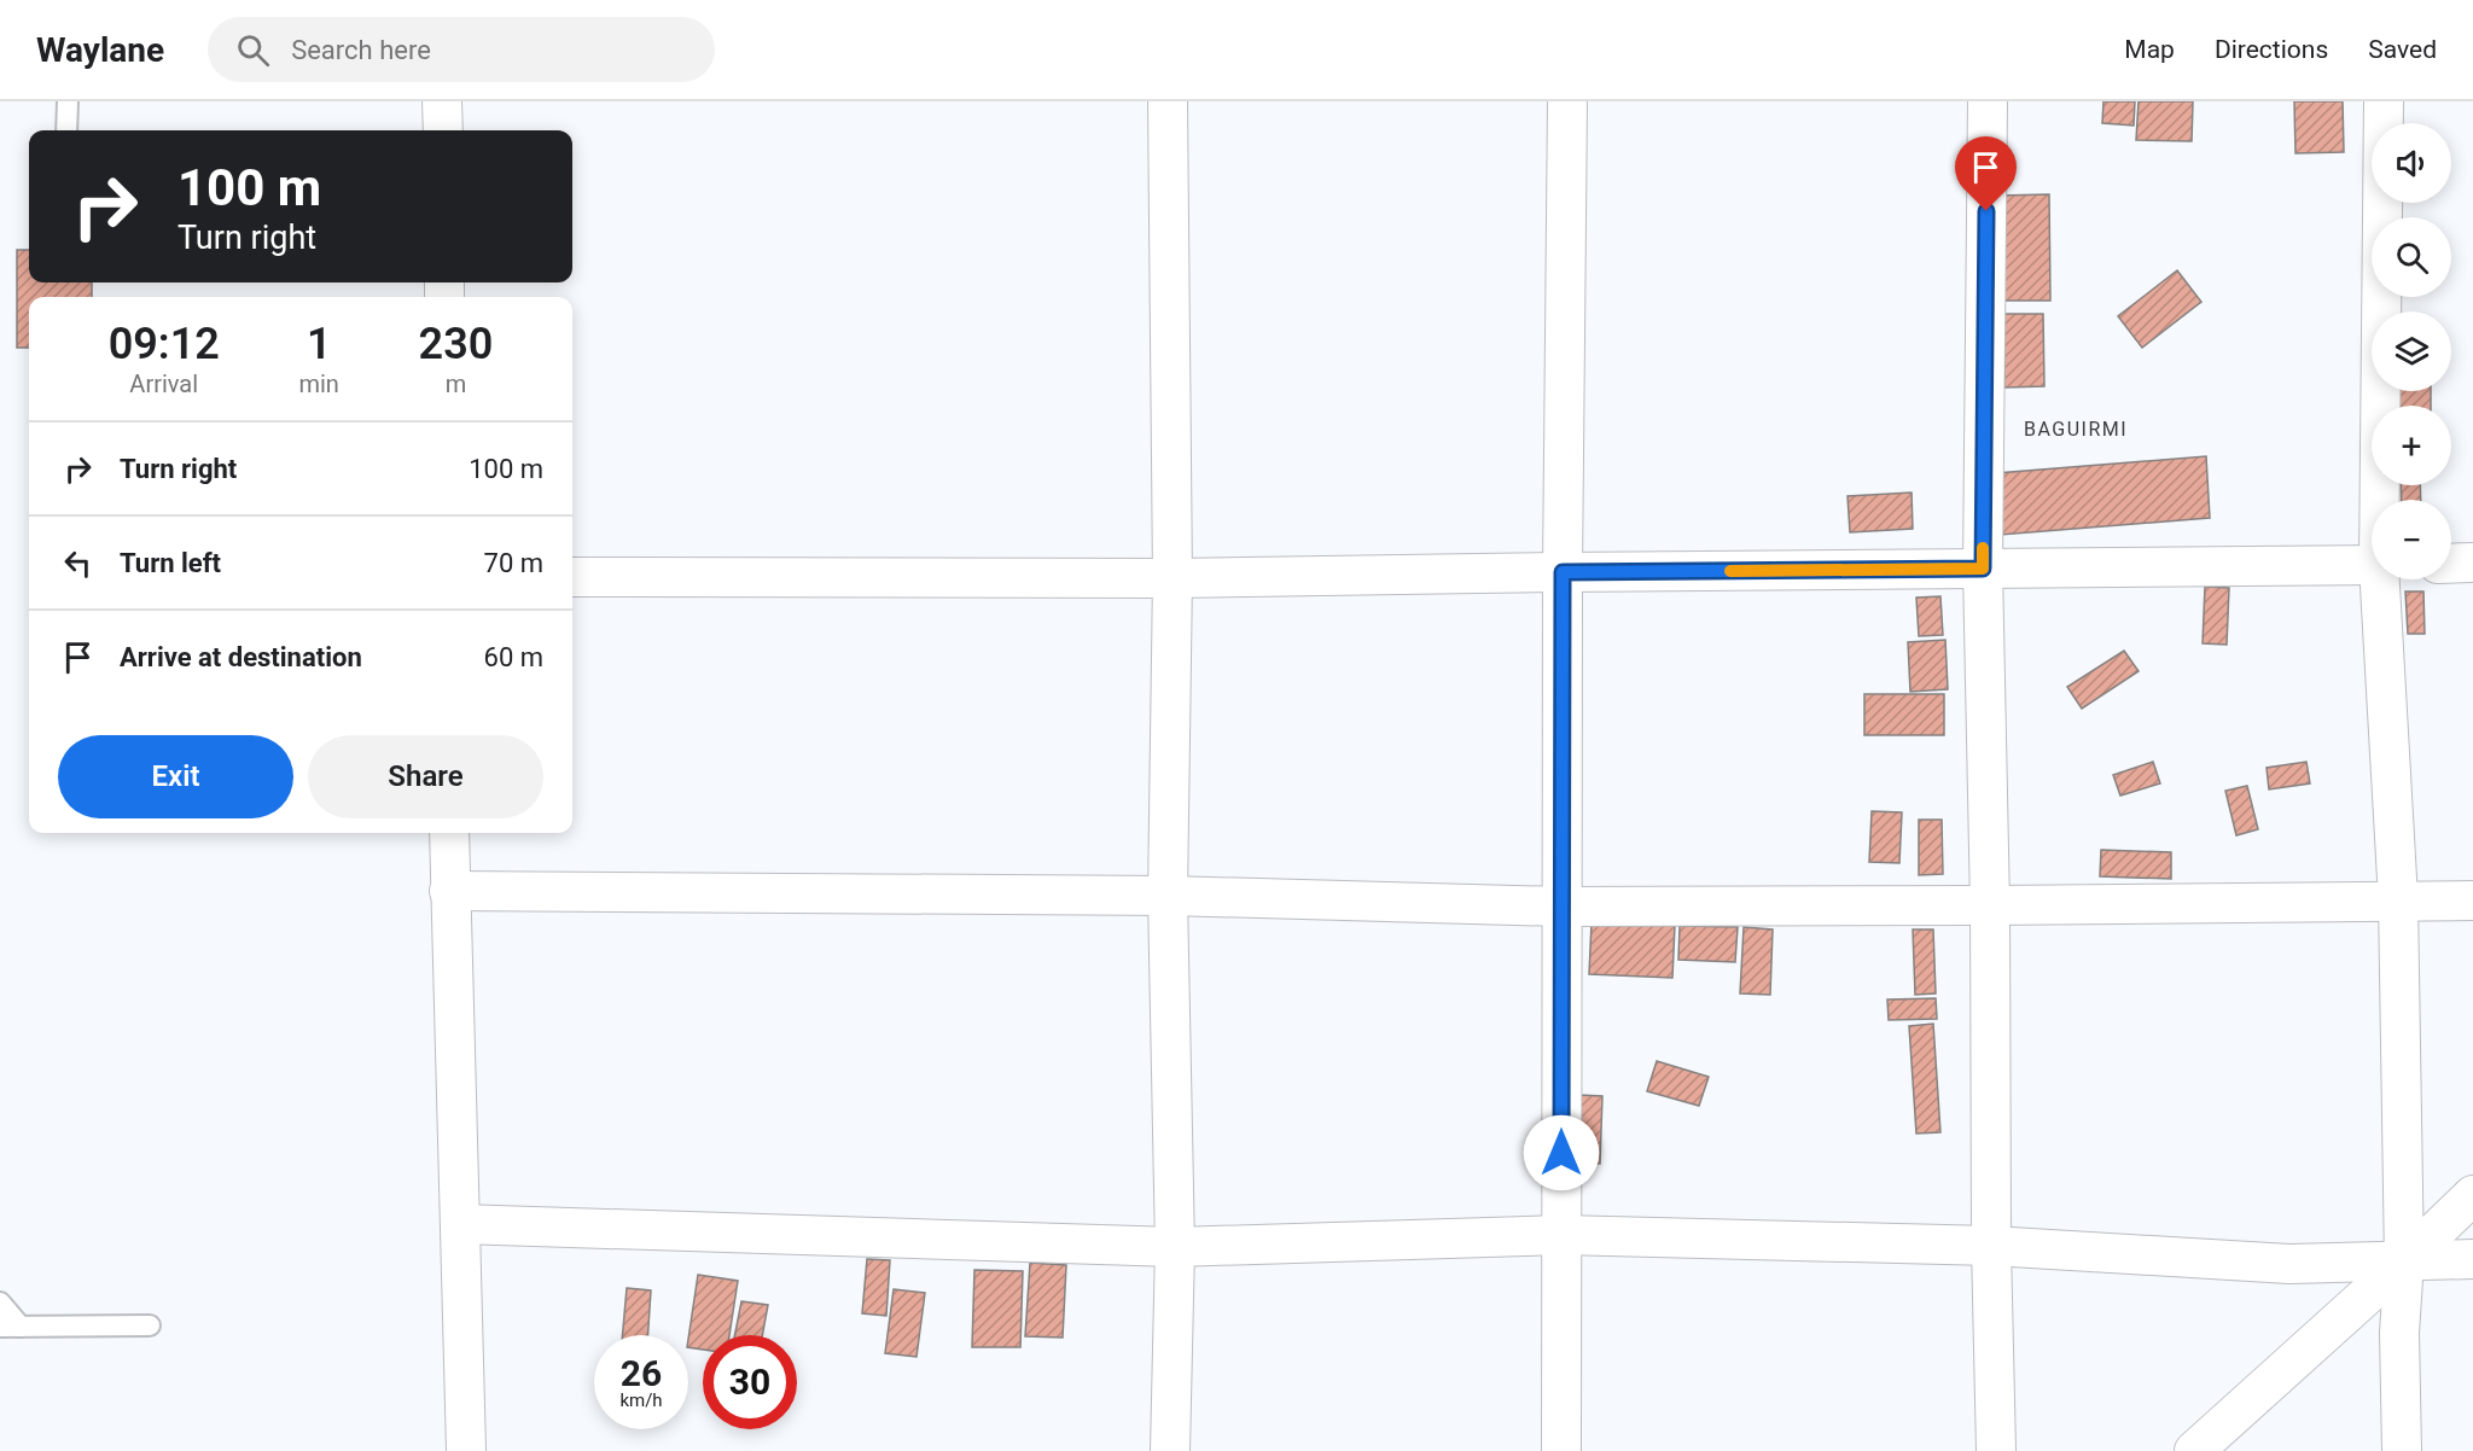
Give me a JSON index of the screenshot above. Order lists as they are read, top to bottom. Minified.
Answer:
{"districts":["BAGUIRMI"],"page":{"header":"Waylane","search":"Search here","nav":["Map","Directions","Saved"],"map_buttons":["+","−"],"turn":["100 m","Turn right"],"eta":["09:12","Arrival","1","min","230","m"],"list":[{"name":"Turn right","value":"100 m"},{"name":"Turn left","value":"70 m"},{"name":"Arrive at destination","value":"60 m"}],"buttons":["Exit","Share"],"speed":"26 km/h","limit":"30"}}
